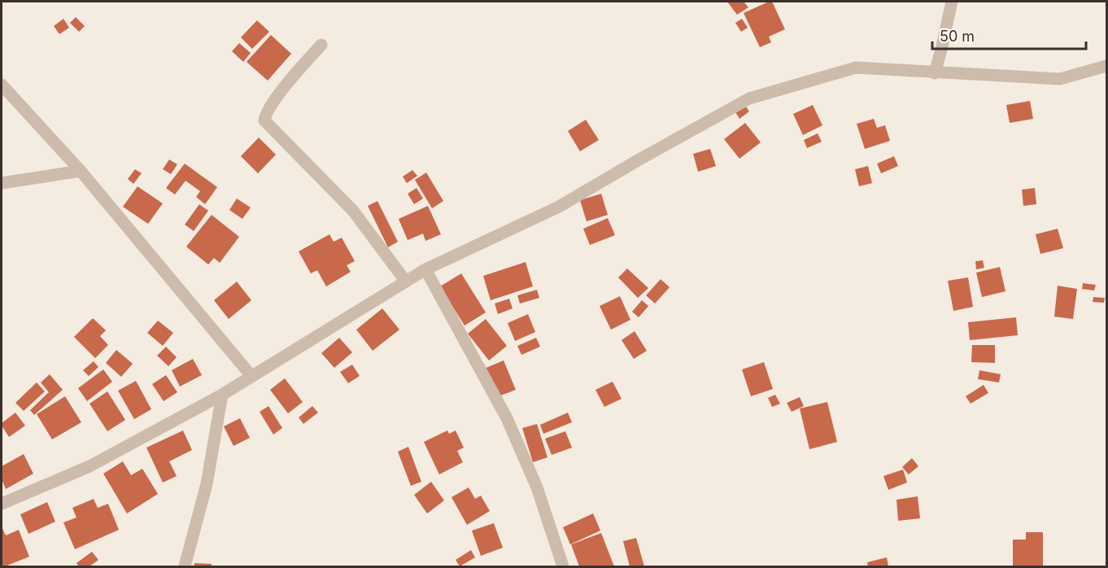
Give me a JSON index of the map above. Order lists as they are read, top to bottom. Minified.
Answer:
{"scale_bar":"50 m"}
